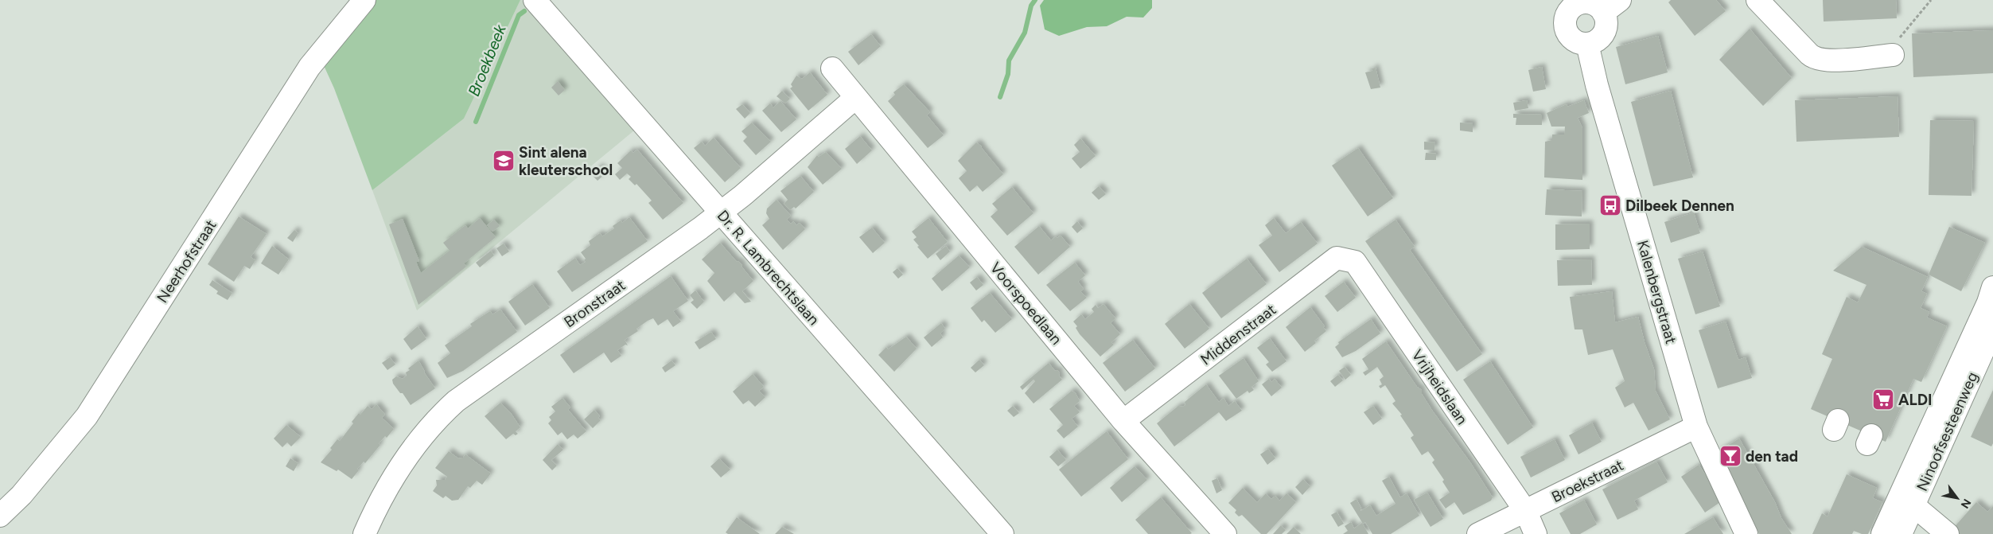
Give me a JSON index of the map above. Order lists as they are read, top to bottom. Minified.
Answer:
{"streets":{"street":["Neerhofstraat","Dr. R. Lambrechtslaan","Kalenbergstraat","Bronstraat","Voorspoedlaan","Middenstraat","Vrijheidslaan","Ninoofsesteenweg","Broekstraat"]},"crossings":[["Dr. R. Lambrechtslaan","Bronstraat"],["Kalenbergstraat","Broekstraat"],["Bronstraat","Voorspoedlaan"],["Voorspoedlaan","Middenstraat"],["Middenstraat","Vrijheidslaan"],["Vrijheidslaan","Broekstraat"]],"water":["Broekbeek"],"places":{"school or university":["Sint alena kleuterschool"],"bus stop":["Dilbeek Dennen"],"supermarket":["ALDI"],"bar":["den tad"]},"north":"bottom right"}
